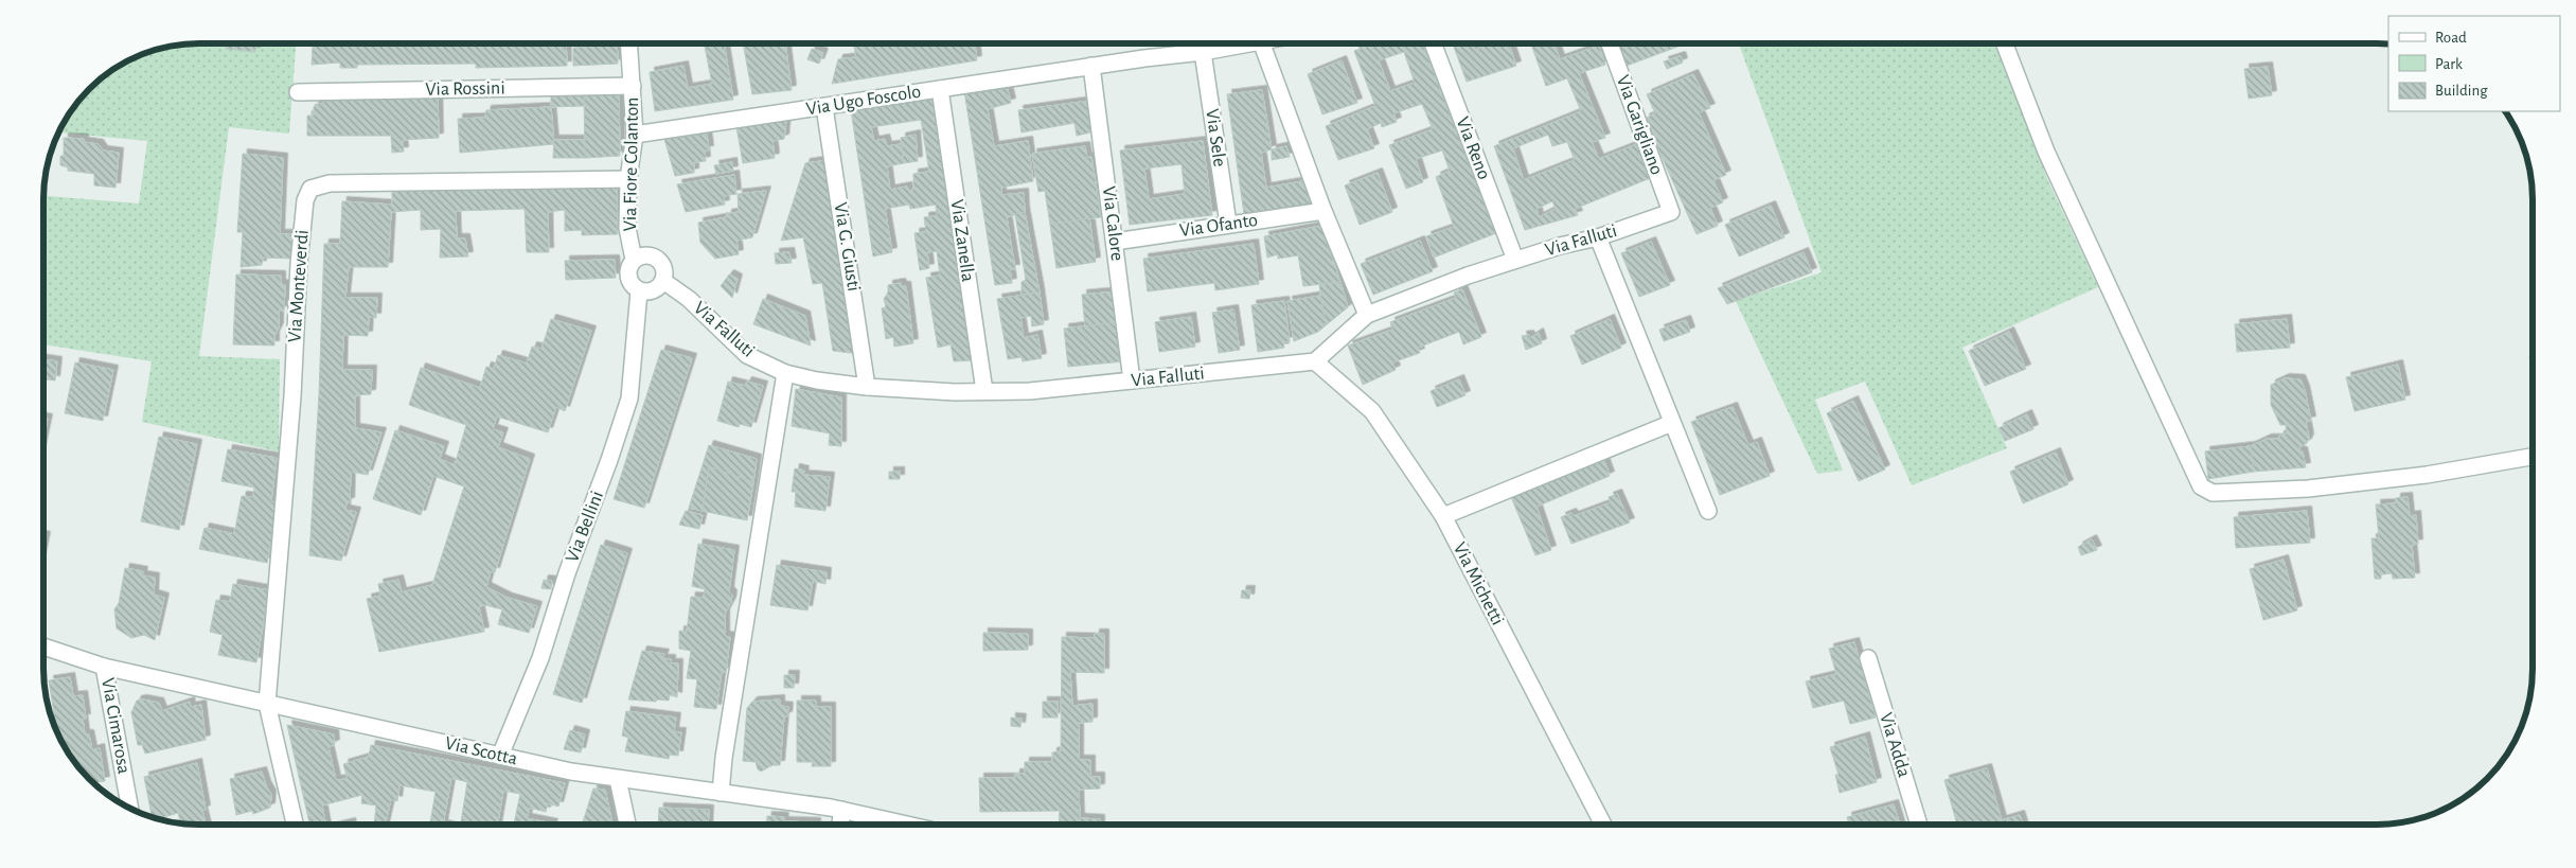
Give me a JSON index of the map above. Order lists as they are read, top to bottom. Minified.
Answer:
{"streets":{"street":["Via Rossini","Via Ugo Foscolo","Via Garigliano","Via Sele","Via Reno","Via Fiore Colanton","Via Calore","Via Ofanto","Via Zanella","Via Falluti","Via G. Giusti","Via Monteverdi","Via Bellini","Via Michetti","Via Cimarosa","Via Adda","Via Scotta"]},"crossings":[["Via Rossini","Via Fiore Colanton"],["Via Ugo Foscolo","Via Sele"],["Via Ugo Foscolo","Via Fiore Colanton"],["Via Ugo Foscolo","Via Calore"],["Via Ugo Foscolo","Via Zanella"],["Via Ugo Foscolo","Via G. Giusti"],["Via Garigliano","Via Falluti"],["Via Sele","Via Ofanto"],["Via Reno","Via Falluti"],["Via Fiore Colanton","Via Falluti"],["Via Fiore Colanton","Via Monteverdi"],["Via Fiore Colanton","Via Bellini"],["Via Calore","Via Ofanto"],["Via Calore","Via Falluti"],["Via Zanella","Via Falluti"],["Via Falluti","Via G. Giusti"],["Via Falluti","Via Bellini"],["Via Falluti","Via Michetti"],["Via Monteverdi","Via Scotta"],["Via Bellini","Via Scotta"],["Via Cimarosa","Via Scotta"]],"legend":["Road","Park","Building"]}
